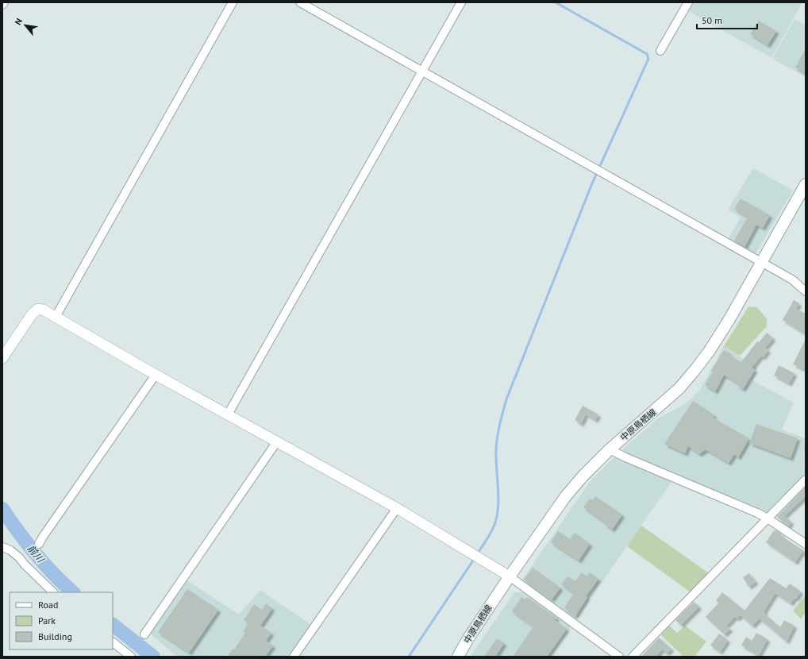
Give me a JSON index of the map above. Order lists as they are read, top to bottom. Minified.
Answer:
{"streets":{"main road":["中原鳥栖線"]},"water":["前川"],"legend":["Road","Park","Building"],"scale_bar":"50 m","north":"top left"}
